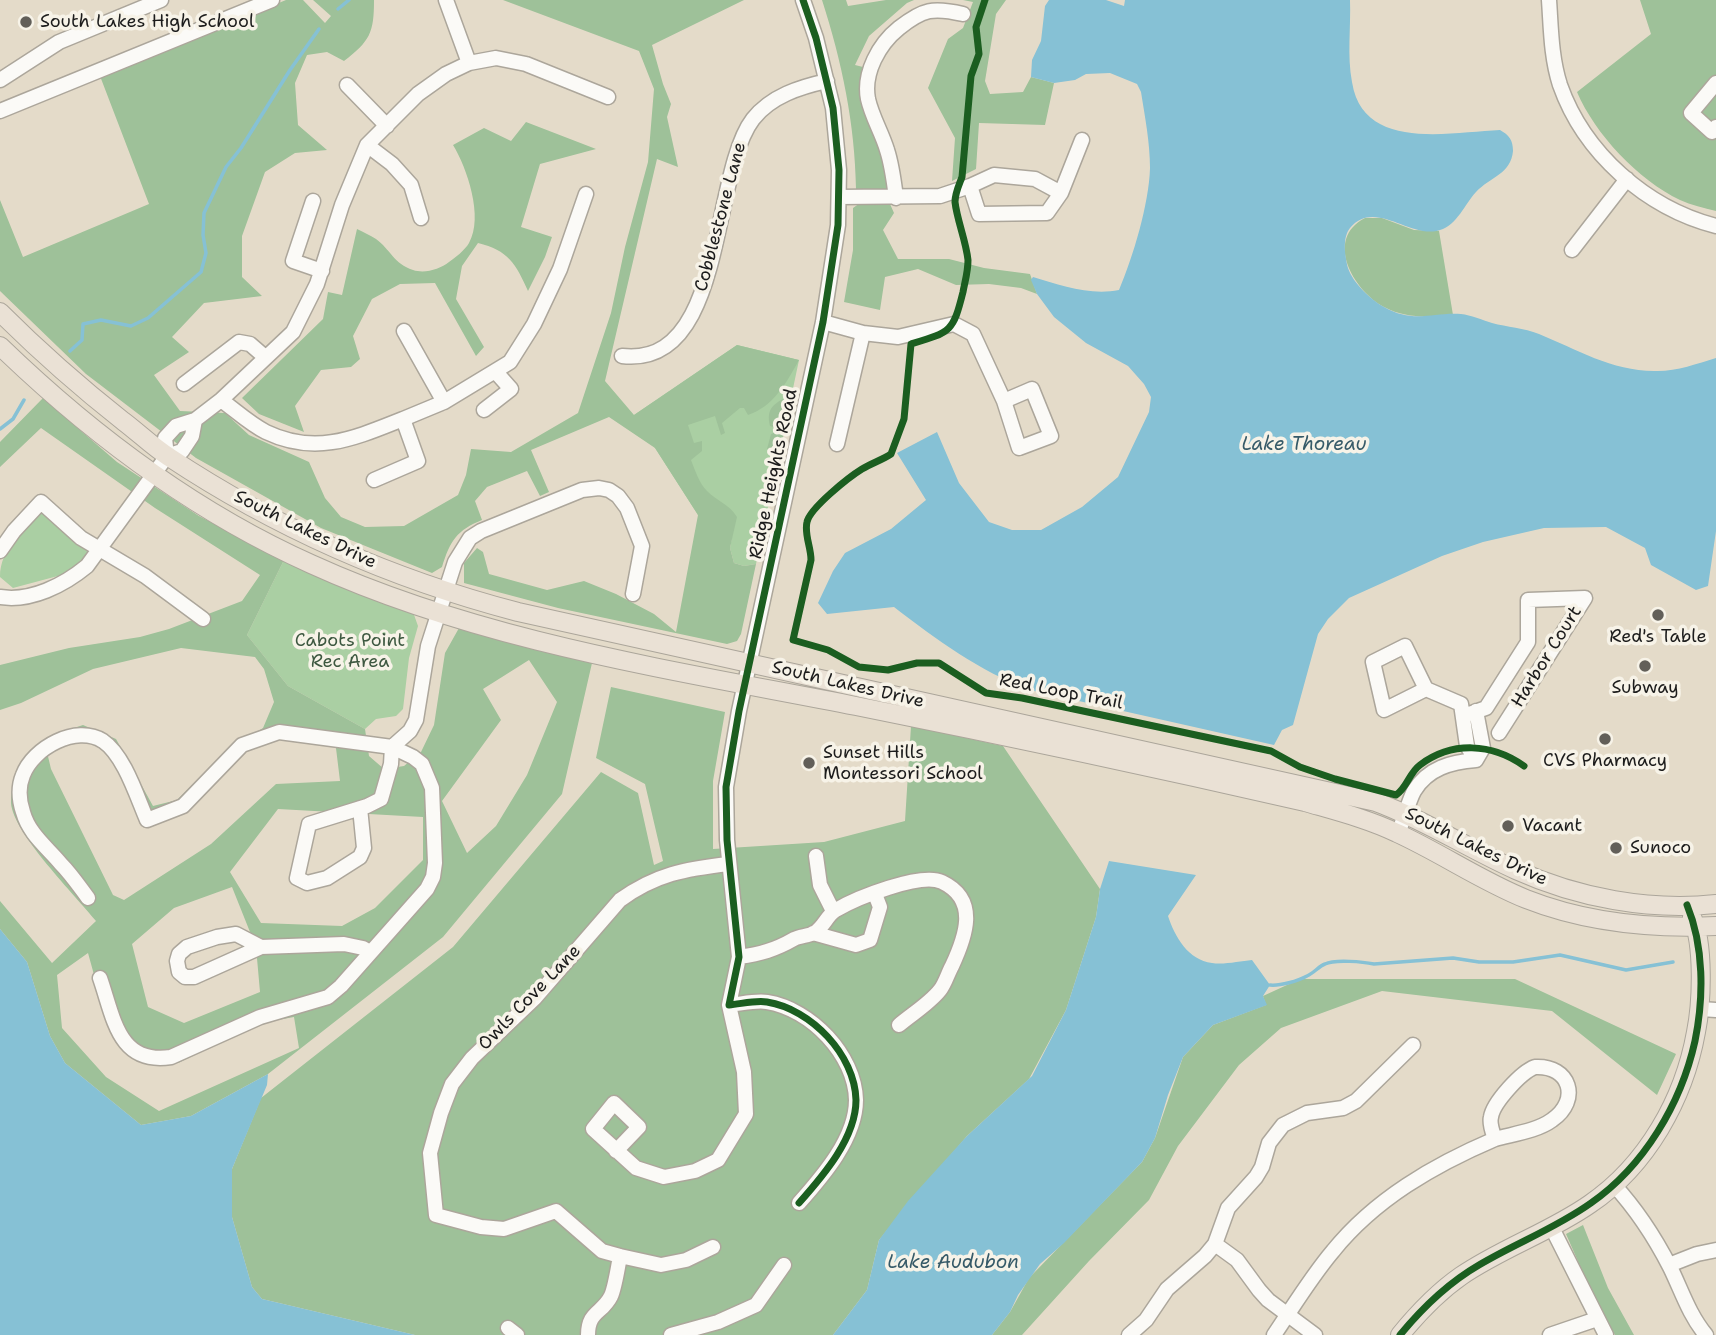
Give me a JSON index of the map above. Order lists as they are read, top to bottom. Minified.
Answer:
{"streets":{"main road":["South Lakes Drive"],"street":["Cobblestone Lane","Ridge Heights Road","Harbor Court","Owls Cove Lane"],"cycle path":["Red Loop Trail"]},"crossings":[["Cobblestone Lane","Ridge Heights Road"],["Ridge Heights Road","South Lakes Drive"],["Ridge Heights Road","Owls Cove Lane"]],"water":["Lake Thoreau","Lake Audubon"],"parks":["Cabots Point Rec Area"],"places":["South Lakes High School","Red's Table","Subway","CVS Pharmacy","Sunset Hills Montessori School","Vacant","Sunoco"]}
